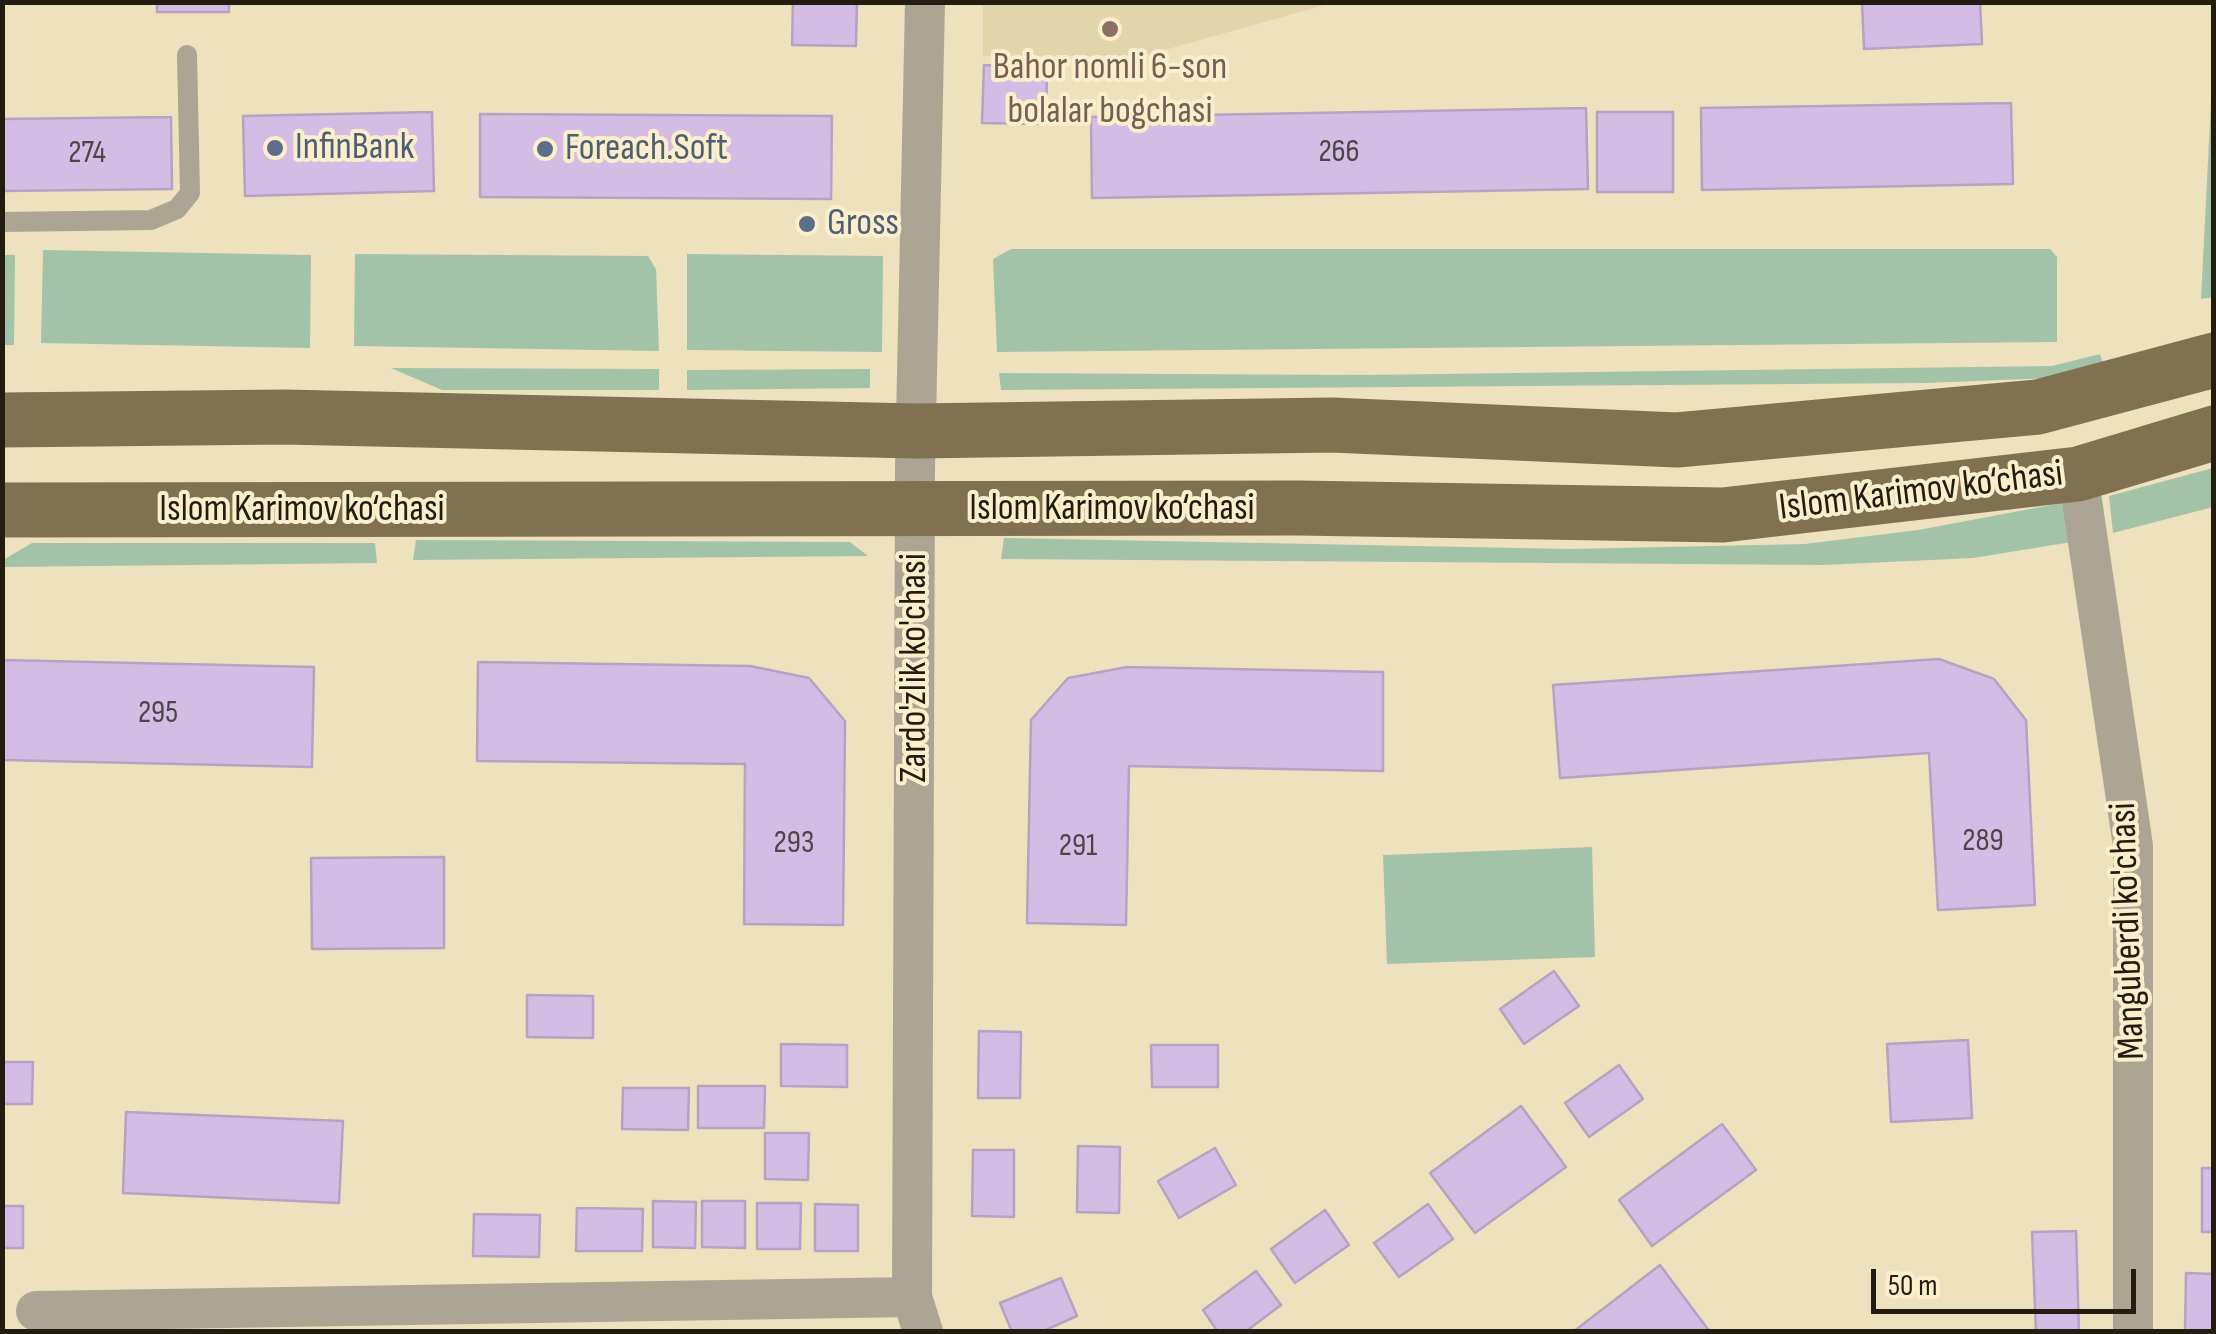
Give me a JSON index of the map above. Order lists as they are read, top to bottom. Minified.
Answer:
{"streets":{"main road":["Islom Karimov ko‘chasi"],"street":["Zardo'zlik ko'chasi","Manguberdi ko'chasi"]},"crossings":[["Islom Karimov ko‘chasi","Zardo'zlik ko'chasi"],["Islom Karimov ko‘chasi","Manguberdi ko'chasi"]],"places":["Bahor nomli 6-son bolalar bogchasi","InfinBank","Foreach.Soft","Gross"],"house_numbers":["266","274","295","289","293","291"],"scale_bar":"50 m"}
